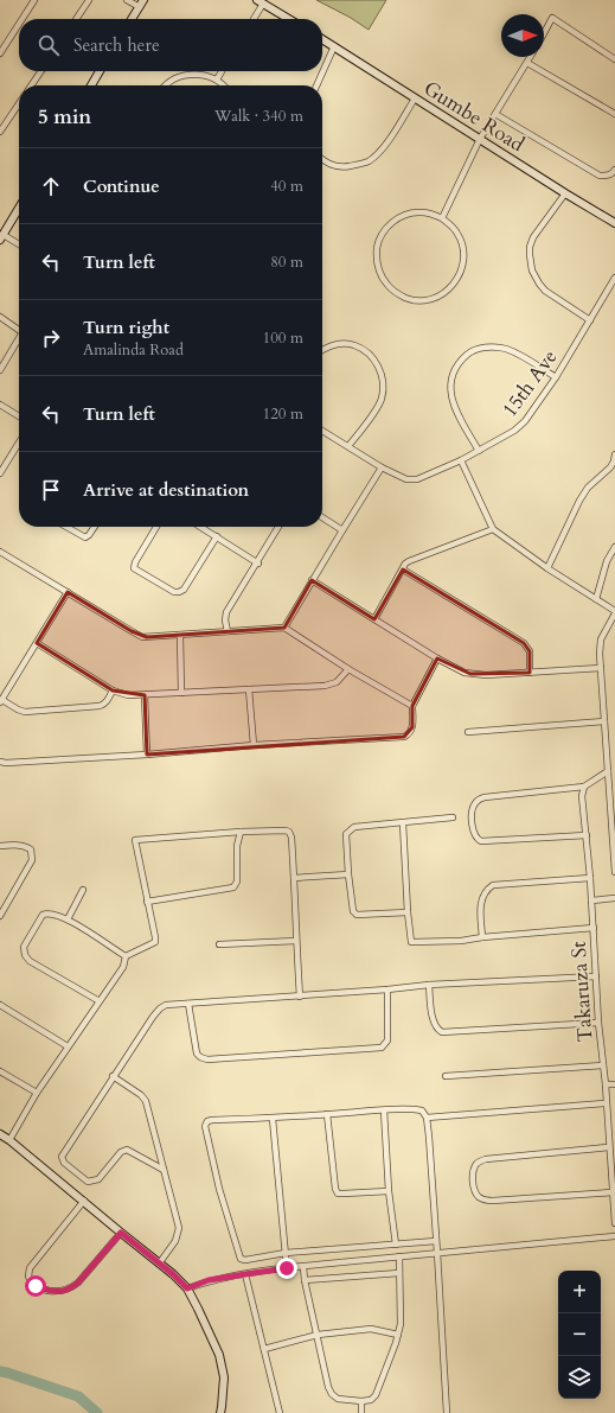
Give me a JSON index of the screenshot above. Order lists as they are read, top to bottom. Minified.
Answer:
{"streets":{"street":["Gumbe Road","15th Ave","Takaruza St"]},"north":"right","page":{"search":"Search here","heading":["5 min","Walk · 340 m"],"list":[["Continue","40 m"],["Turn left","80 m"],["Turn right","Amalinda Road","100 m"],["Turn left","120 m"],"Arrive at destination"],"map_buttons":["+","−"]}}
